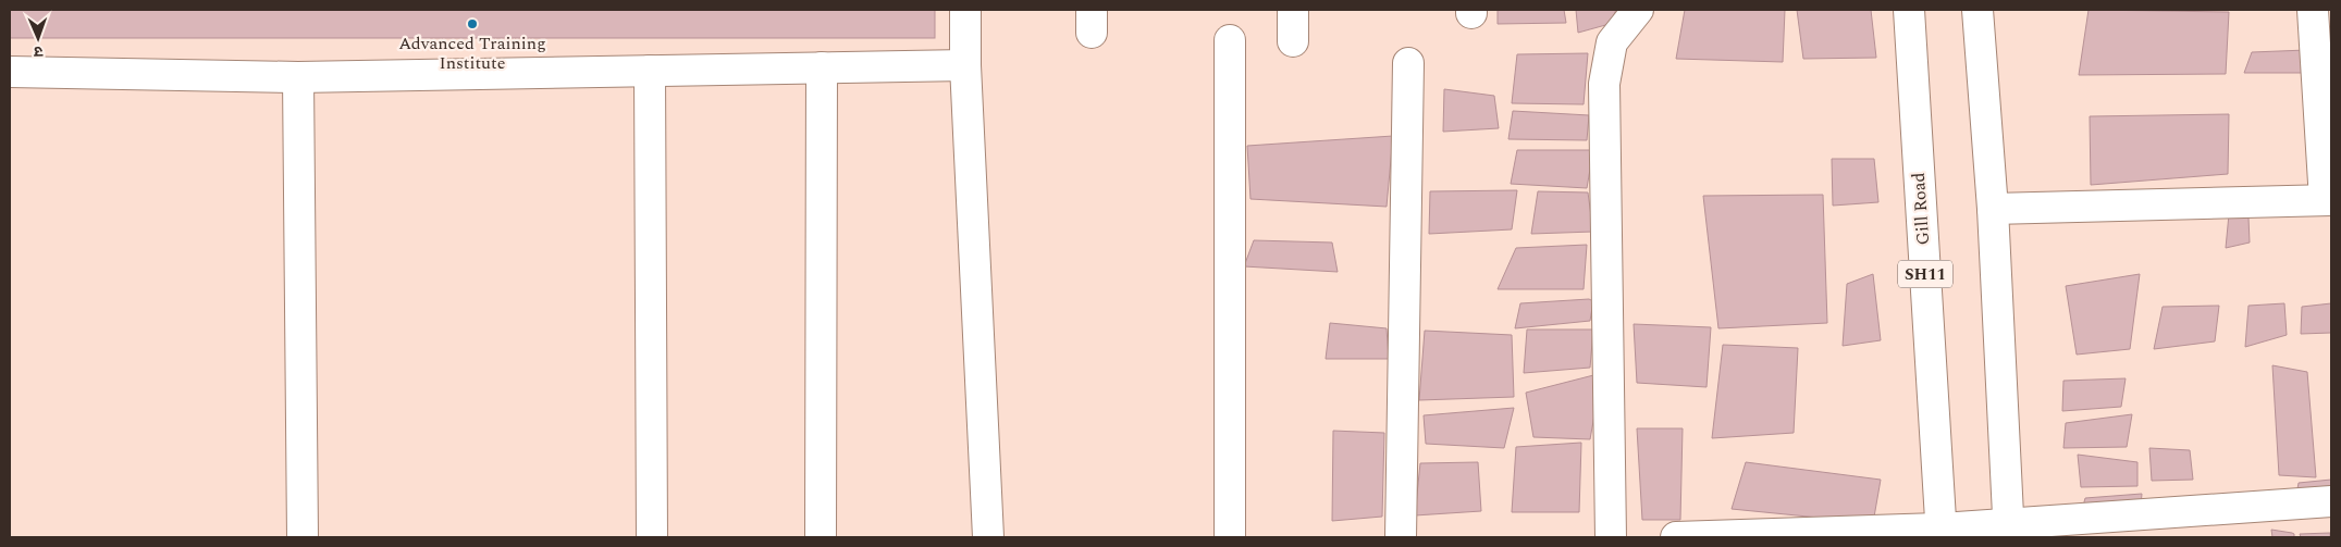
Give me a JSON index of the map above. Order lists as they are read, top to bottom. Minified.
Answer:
{"streets":{"street":["Gill Road","SH11"]},"places":["Advanced Training Institute"],"north":"bottom"}
